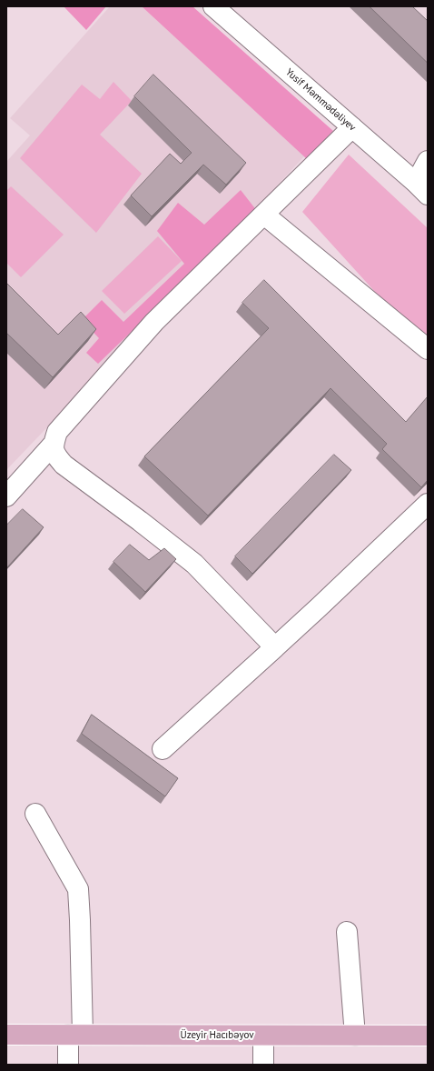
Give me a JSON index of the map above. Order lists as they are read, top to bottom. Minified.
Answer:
{"streets":{"main road":["Üzeyir Hacıbəyov"],"street":["Yusif Məmmədəliyev"]}}
